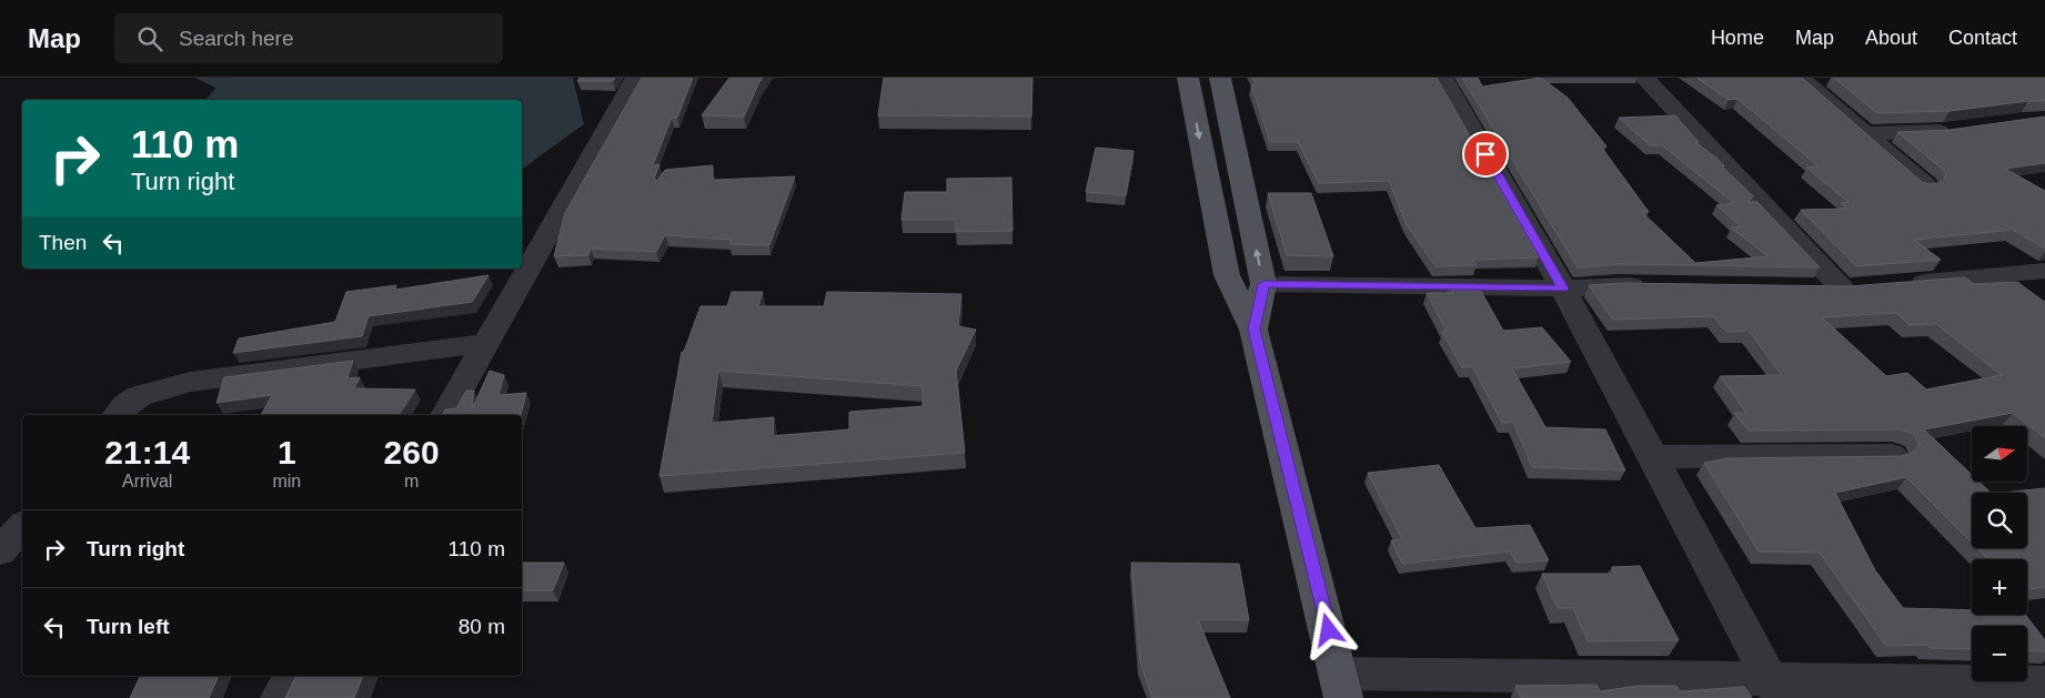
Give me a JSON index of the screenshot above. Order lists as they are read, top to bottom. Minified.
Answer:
{"north":"right","page":{"header":"Map","search":"Search here","nav":["Home","Map","About","Contact"],"turn":["110 m","Turn right"],"then":"Then","eta":["21:14","Arrival","1","min","260","m"],"map_buttons":["+","−"],"list":[{"name":"Turn right","value":"110 m"},{"name":"Turn left","value":"80 m"}]}}
